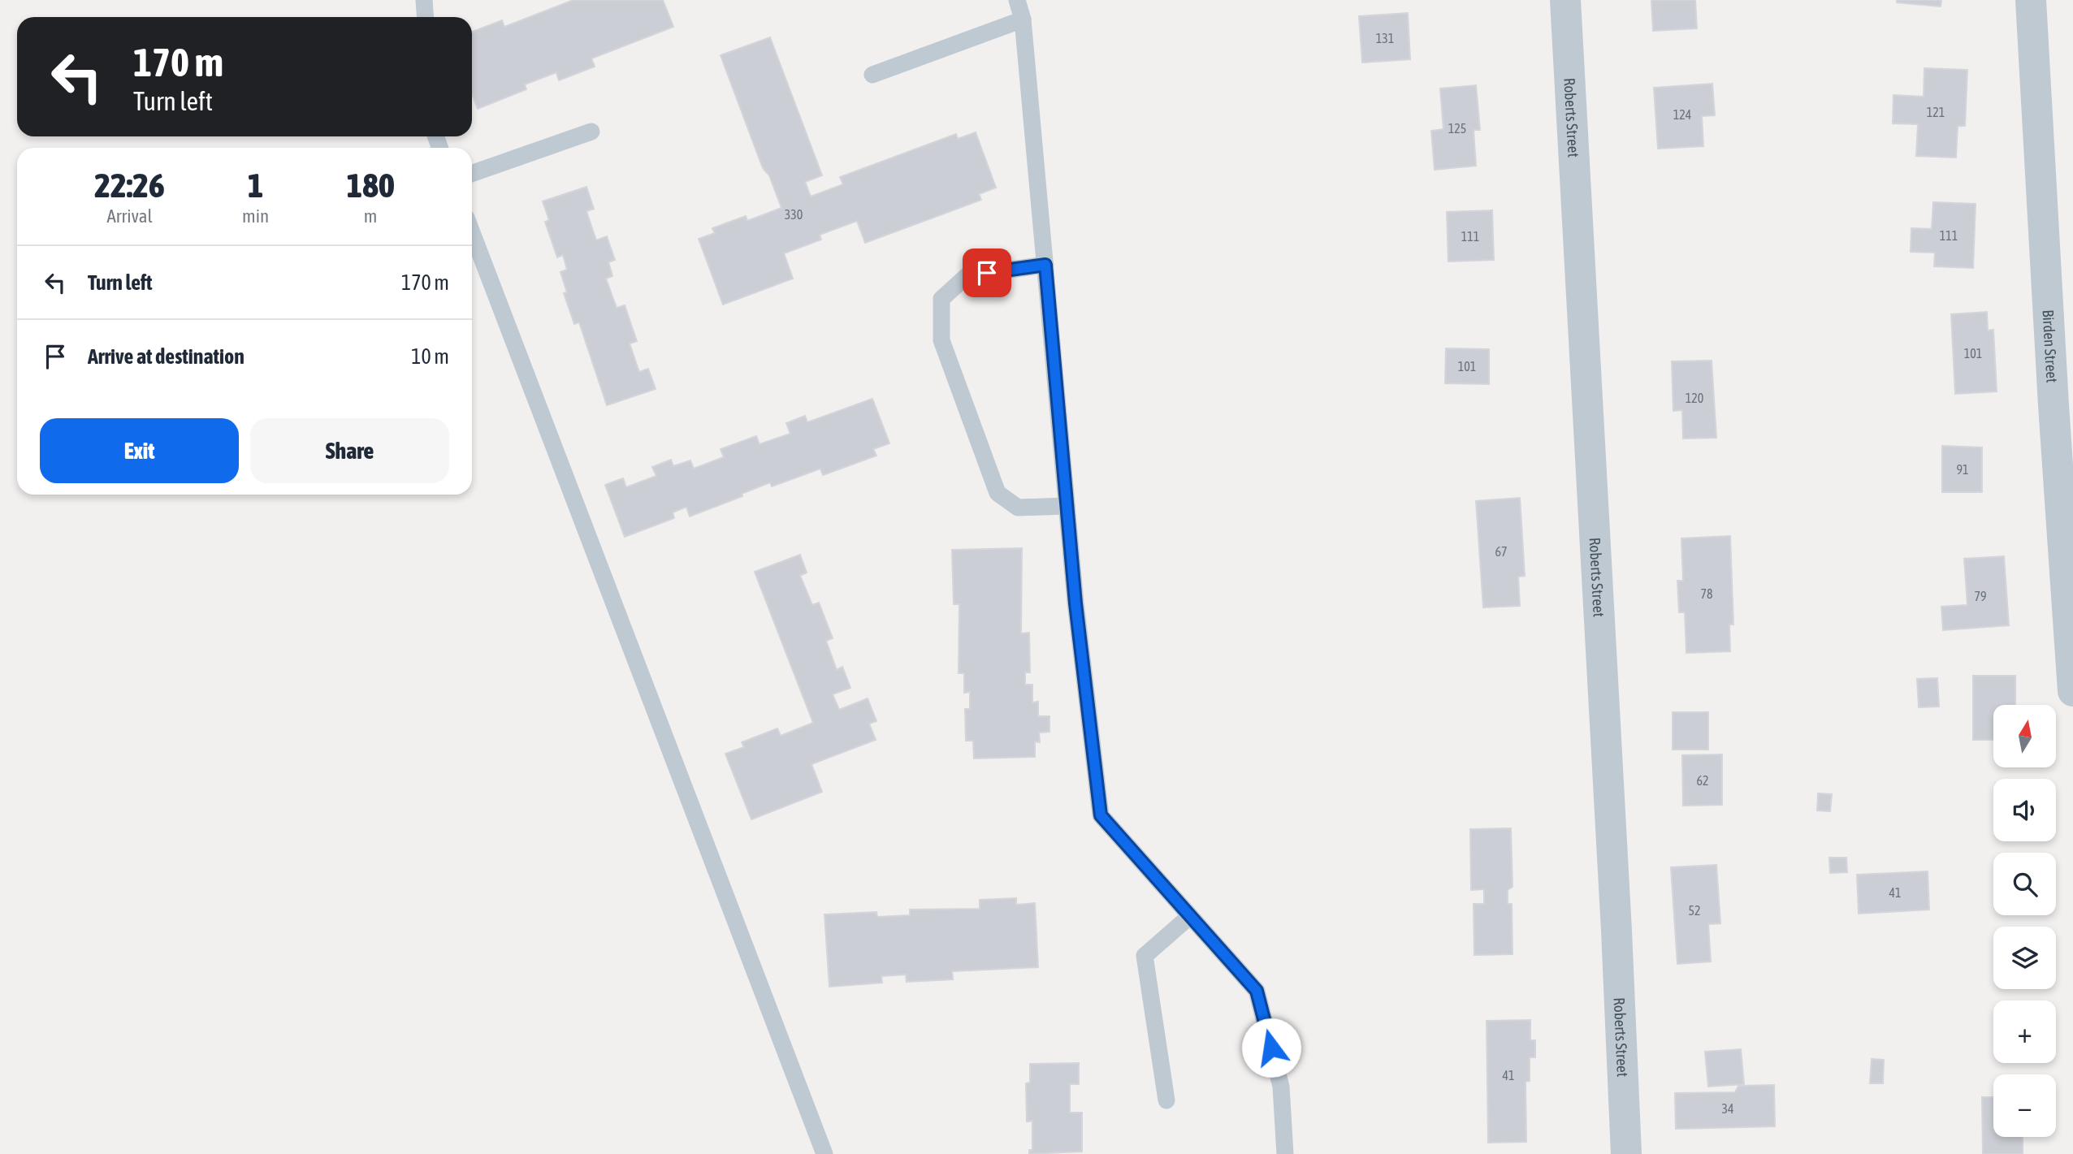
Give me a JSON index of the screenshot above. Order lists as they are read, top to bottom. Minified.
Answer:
{"streets":{"street":["Roberts Street","Birden Street"]},"house_numbers":["131","121","124","125","330","111","111","101","101","120","91","67","78","79","62","41","52","41","34"],"north":"top","page":{"turn":["170 m","Turn left"],"eta":["22:26","Arrival","1","min","180","m"],"list":[{"name":"Turn left","value":"170 m"},{"name":"Arrive at destination","value":"10 m"}],"buttons":["Exit","Share"],"map_buttons":["+","−"]}}
